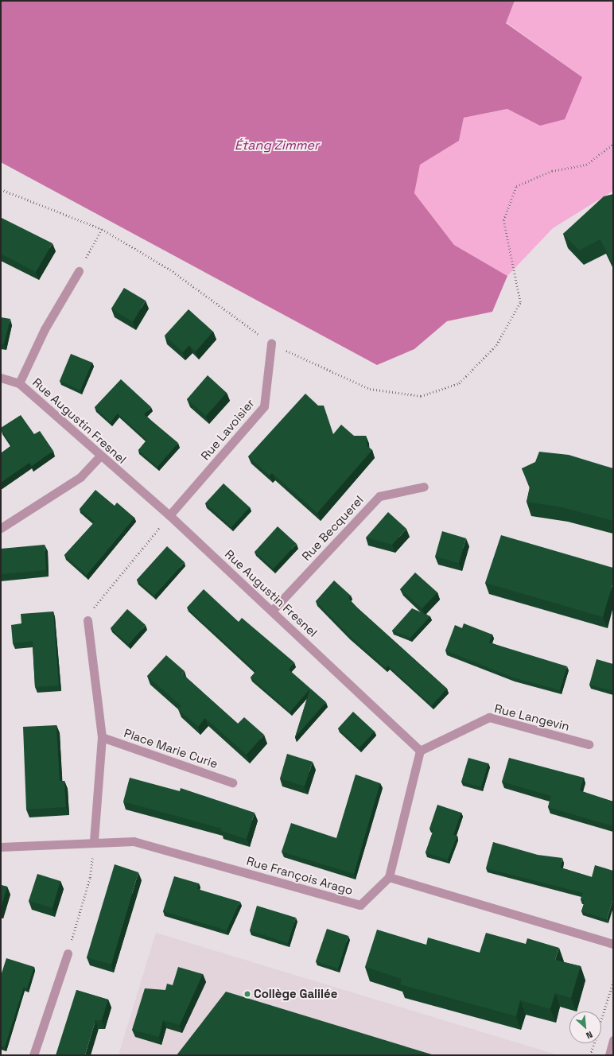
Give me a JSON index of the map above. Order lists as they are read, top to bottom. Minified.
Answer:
{"streets":{"street":["Rue Augustin Fresnel","Rue Lavoisier","Rue Becquerel","Rue Langevin","Place Marie Curie","Rue François Arago"]},"crossings":[["Rue Augustin Fresnel","Rue Lavoisier"],["Rue Augustin Fresnel","Rue Becquerel"],["Rue Augustin Fresnel","Rue Langevin"]],"water":["Étang Zimmer"],"places":["Collège Galilée"],"north":"bottom right"}
